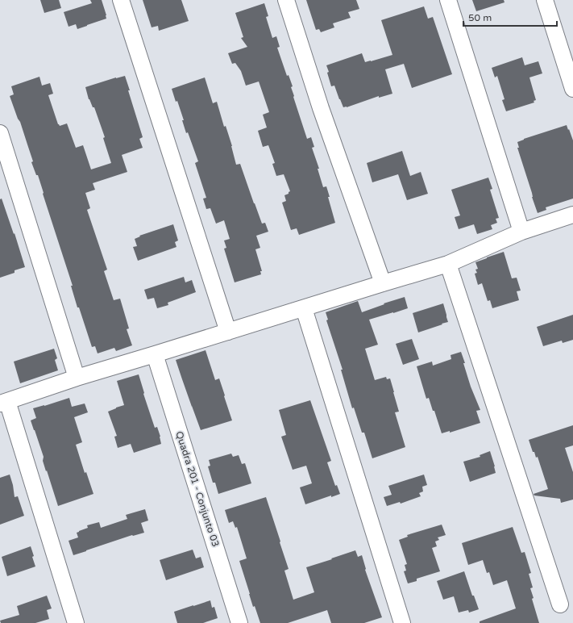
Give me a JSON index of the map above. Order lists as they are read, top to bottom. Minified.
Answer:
{"streets":{"street":["Quadra 201 - Conjunto 03"]},"scale_bar":"50 m"}
